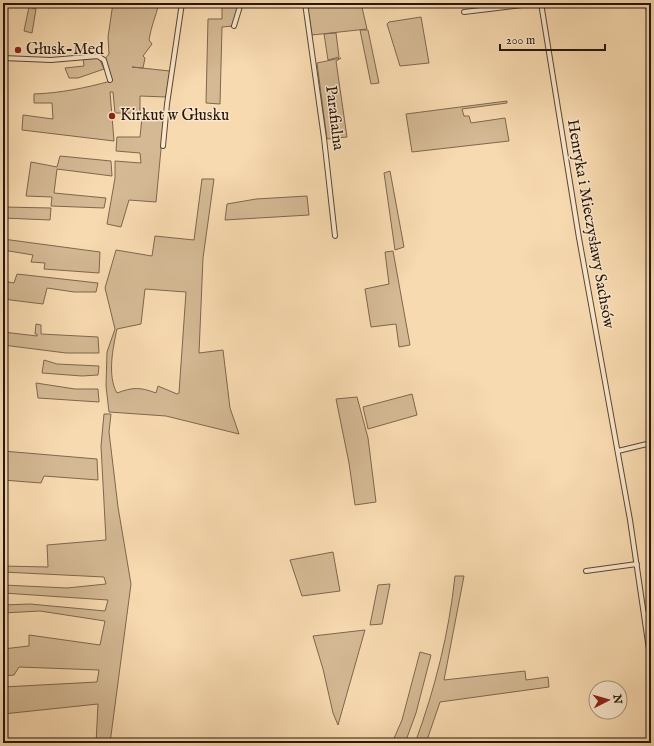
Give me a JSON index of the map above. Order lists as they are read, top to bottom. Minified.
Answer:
{"streets":{"street":["Parafialna","Henryka i Mieczysławy Sachsów"]},"places":["Głusk-Med","Kirkut w Głusku"],"scale_bar":"200 m","north":"right"}
